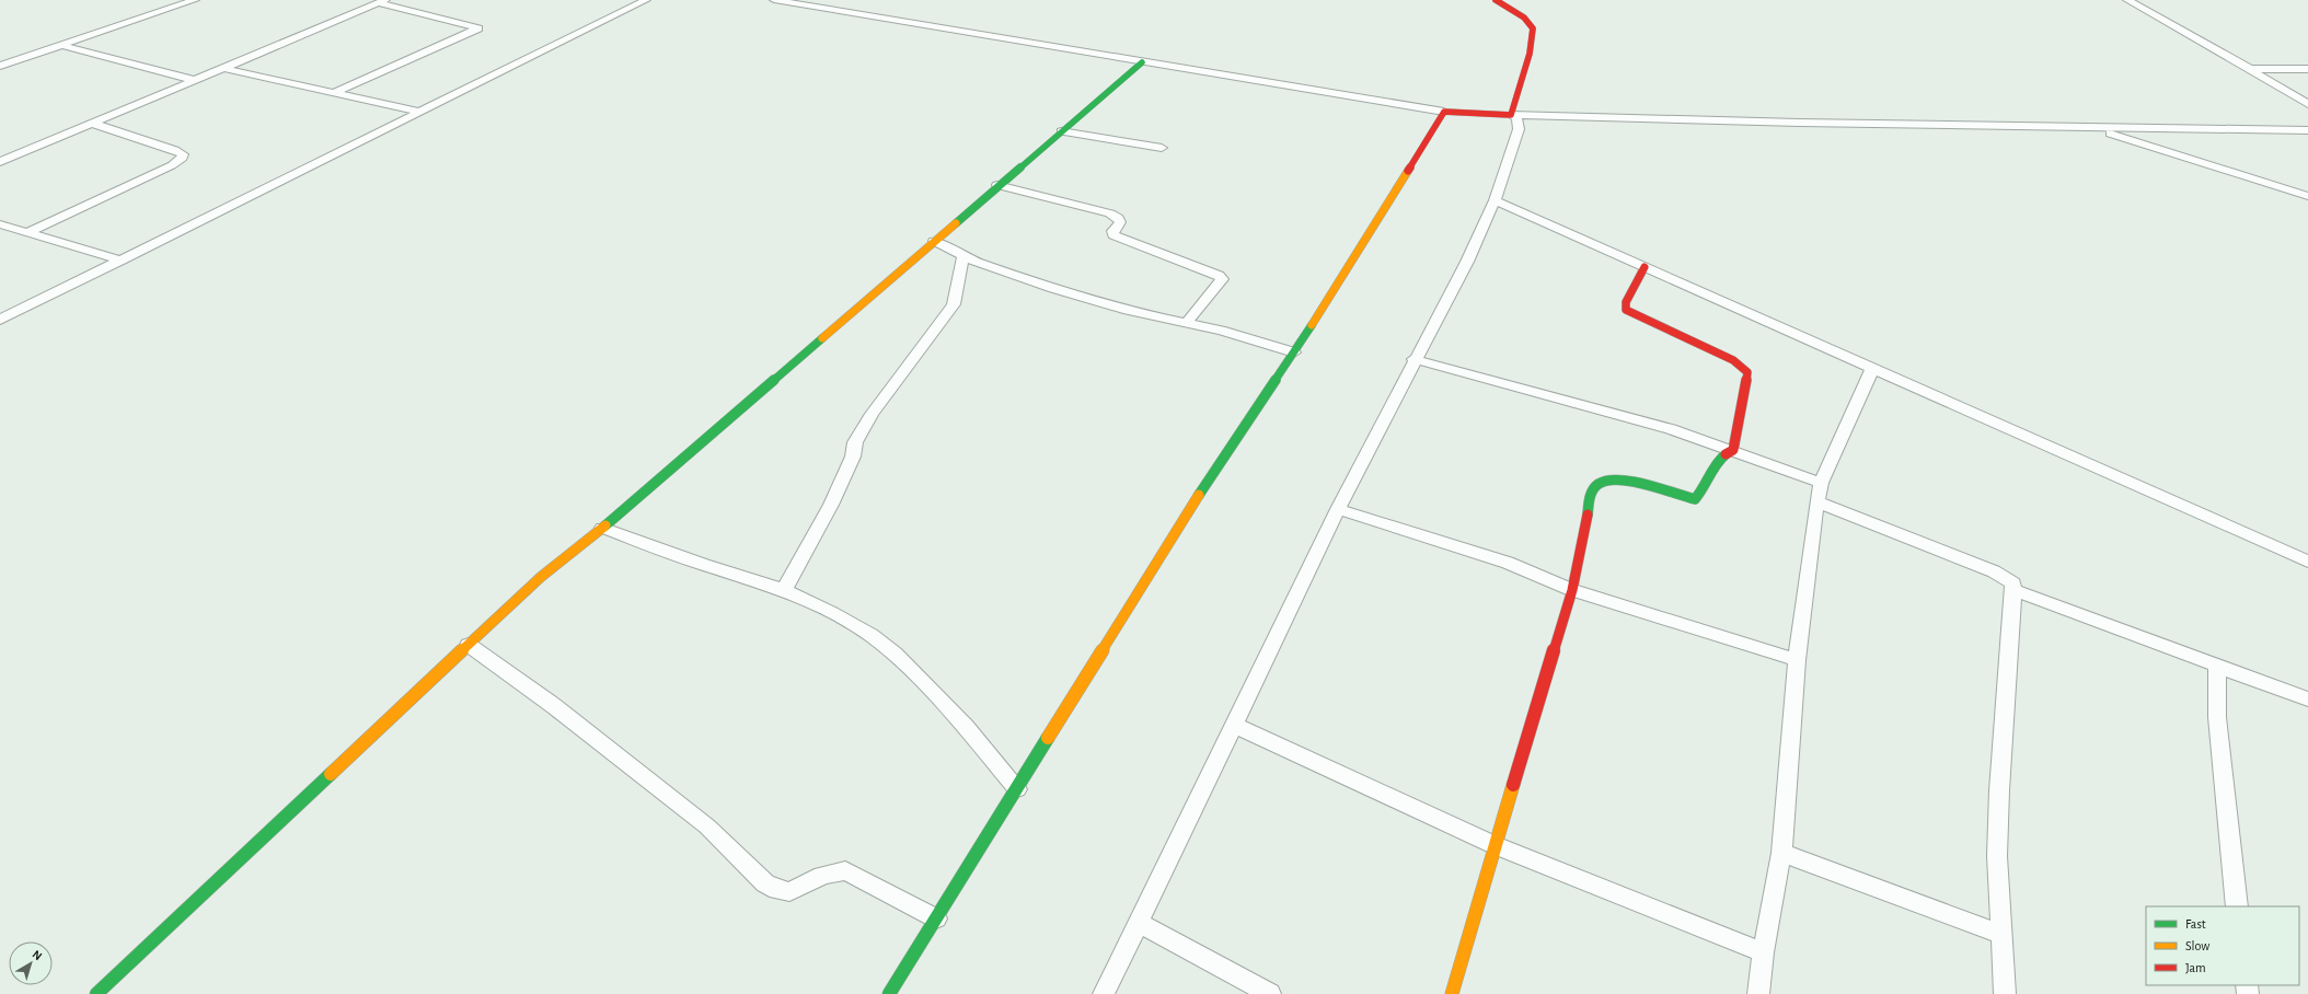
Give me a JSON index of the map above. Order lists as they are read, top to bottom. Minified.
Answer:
{"legend":["Fast","Slow","Jam"],"north":"top right"}
